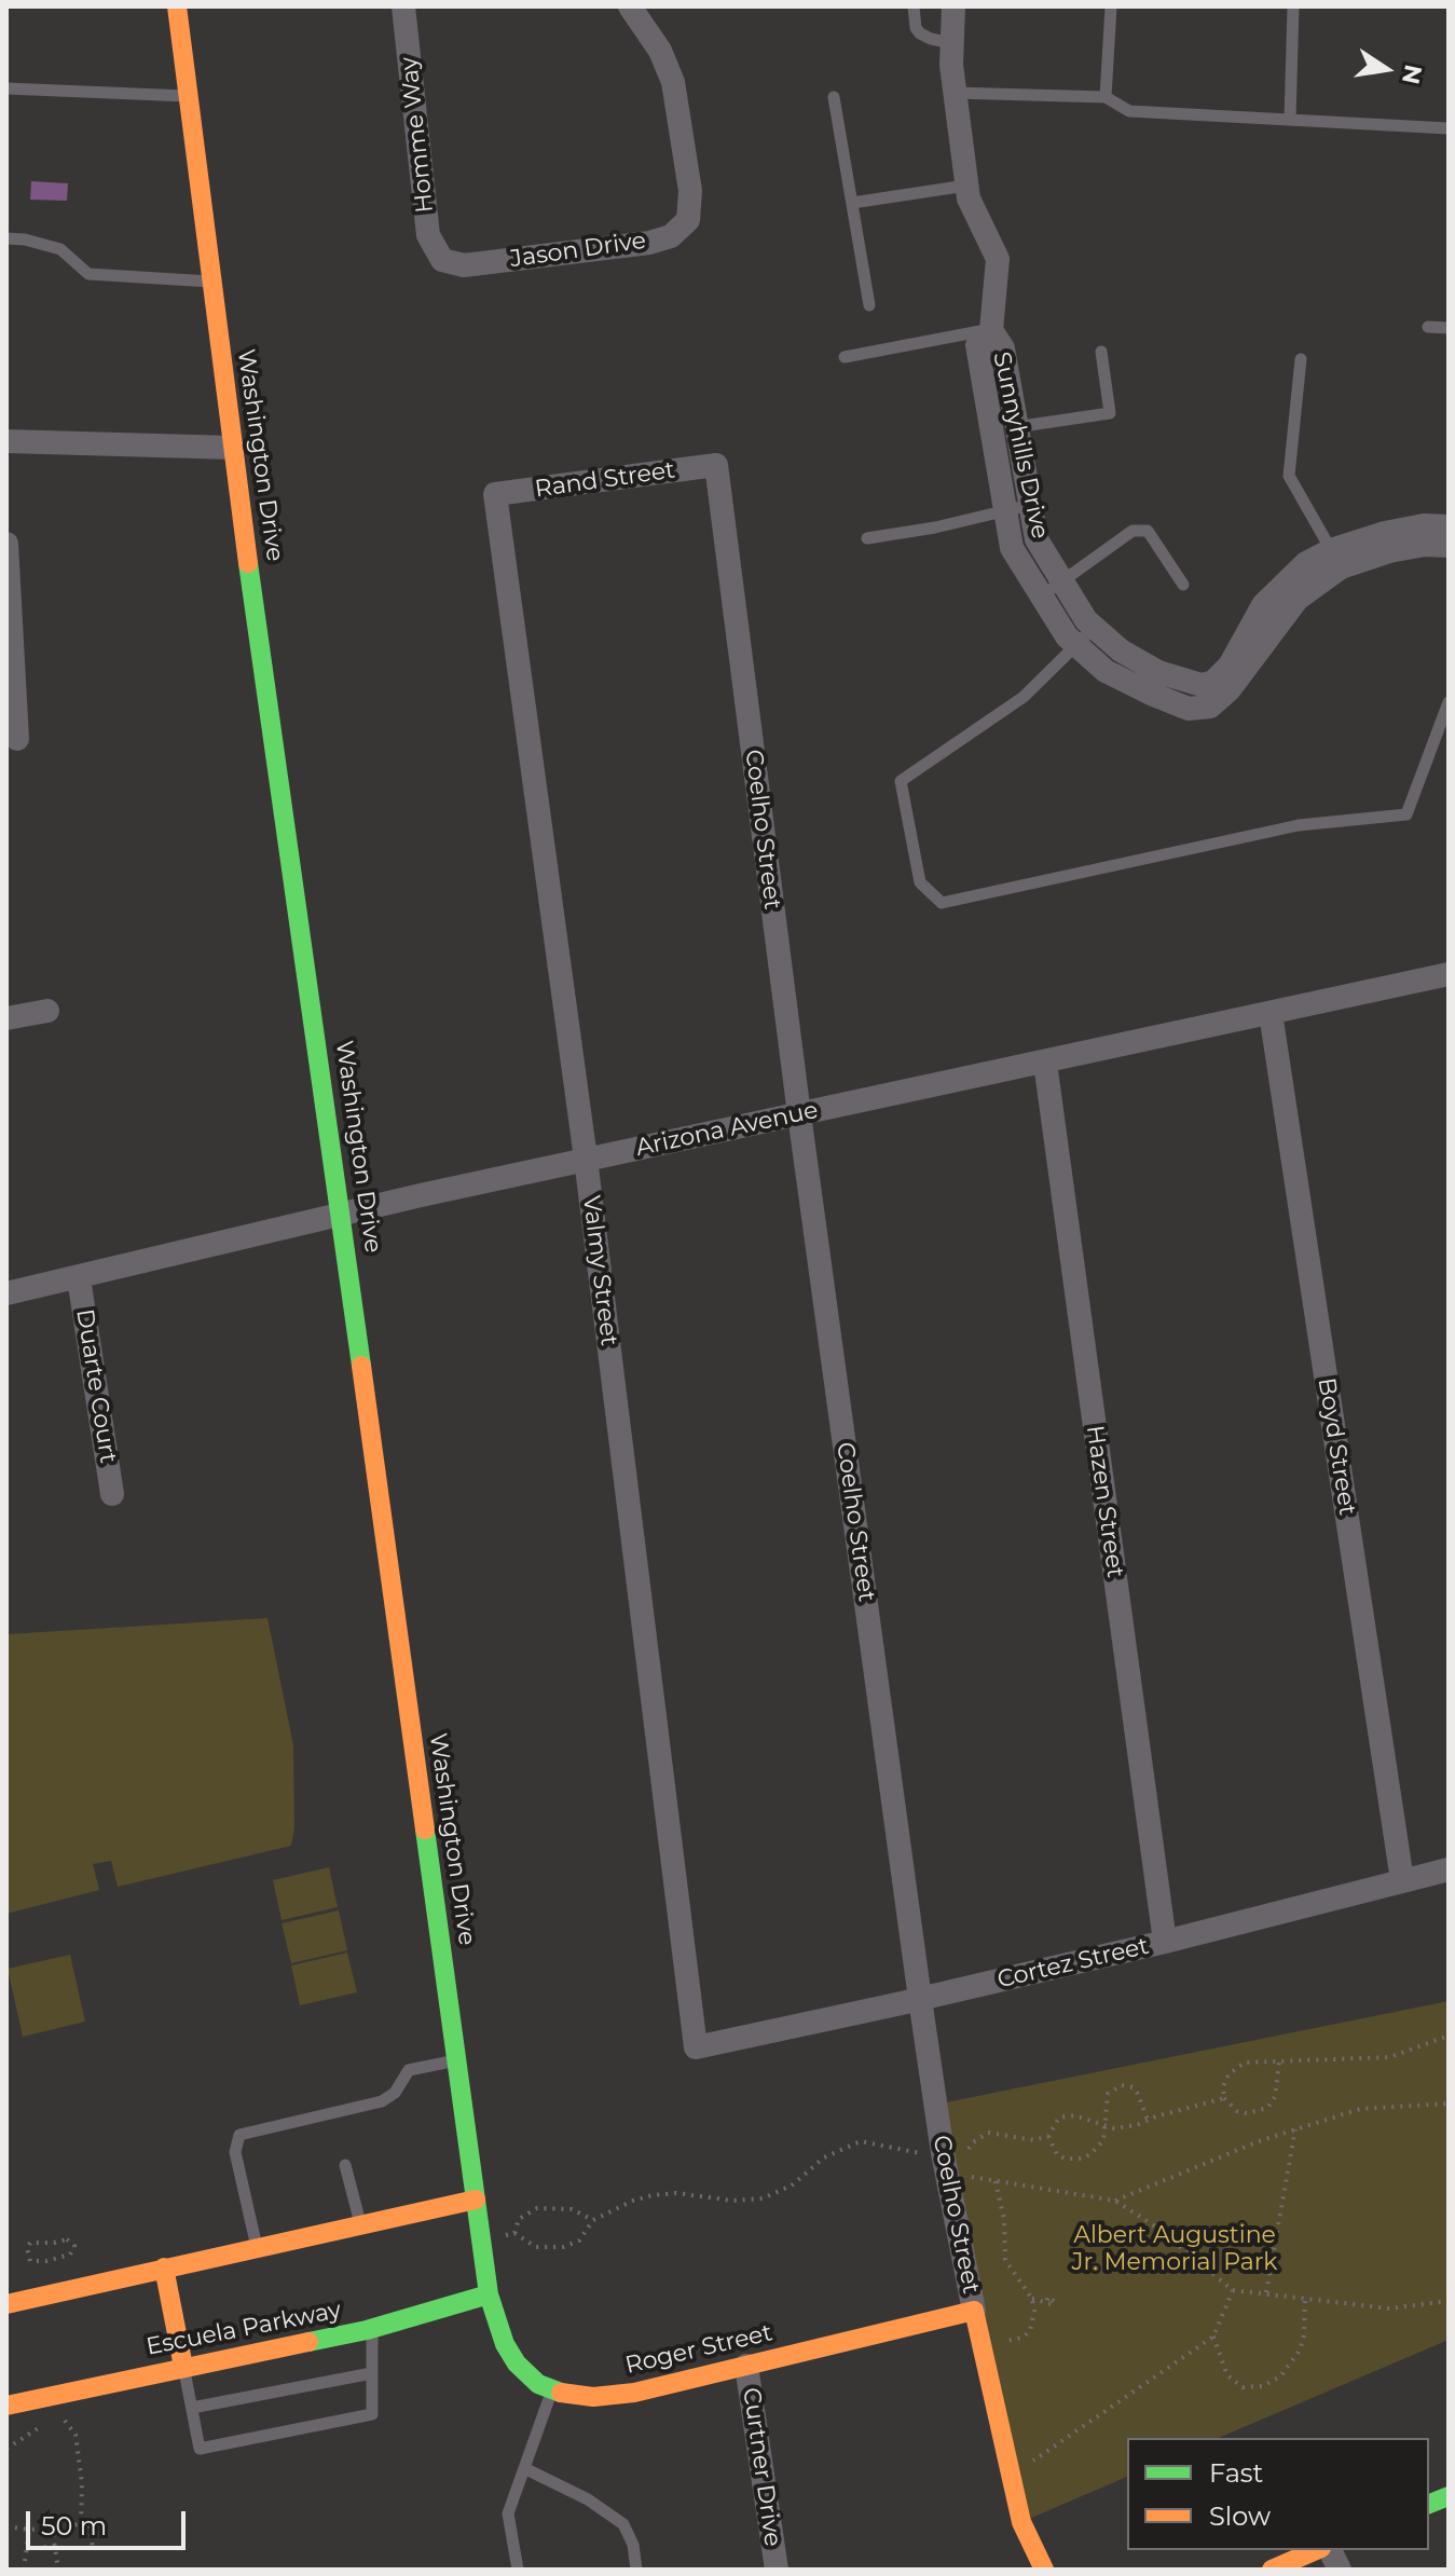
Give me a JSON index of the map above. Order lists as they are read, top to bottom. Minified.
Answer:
{"streets":{"street":["Homme Way","Jason Drive","Sunnyhills Drive","Washington Drive","Rand Street","Coelho Street","Arizona Avenue","Valmy Street","Duarte Court","Boyd Street","Hazen Street","Cortez Street","Escuela Parkway","Roger Street","Curtner Drive"]},"crossings":[["Homme Way","Jason Drive"],["Washington Drive","Arizona Avenue"],["Washington Drive","Escuela Parkway"],["Washington Drive","Roger Street"],["Rand Street","Coelho Street"],["Rand Street","Valmy Street"],["Coelho Street","Arizona Avenue"],["Coelho Street","Cortez Street"],["Coelho Street","Roger Street"],["Arizona Avenue","Valmy Street"],["Arizona Avenue","Duarte Court"],["Arizona Avenue","Boyd Street"],["Arizona Avenue","Hazen Street"],["Valmy Street","Cortez Street"],["Boyd Street","Cortez Street"],["Hazen Street","Cortez Street"],["Escuela Parkway","Roger Street"],["Roger Street","Curtner Drive"]],"parks":["Albert Augustine Jr. Memorial Park"],"legend":["Fast","Slow"],"scale_bar":"50 m","north":"right"}
